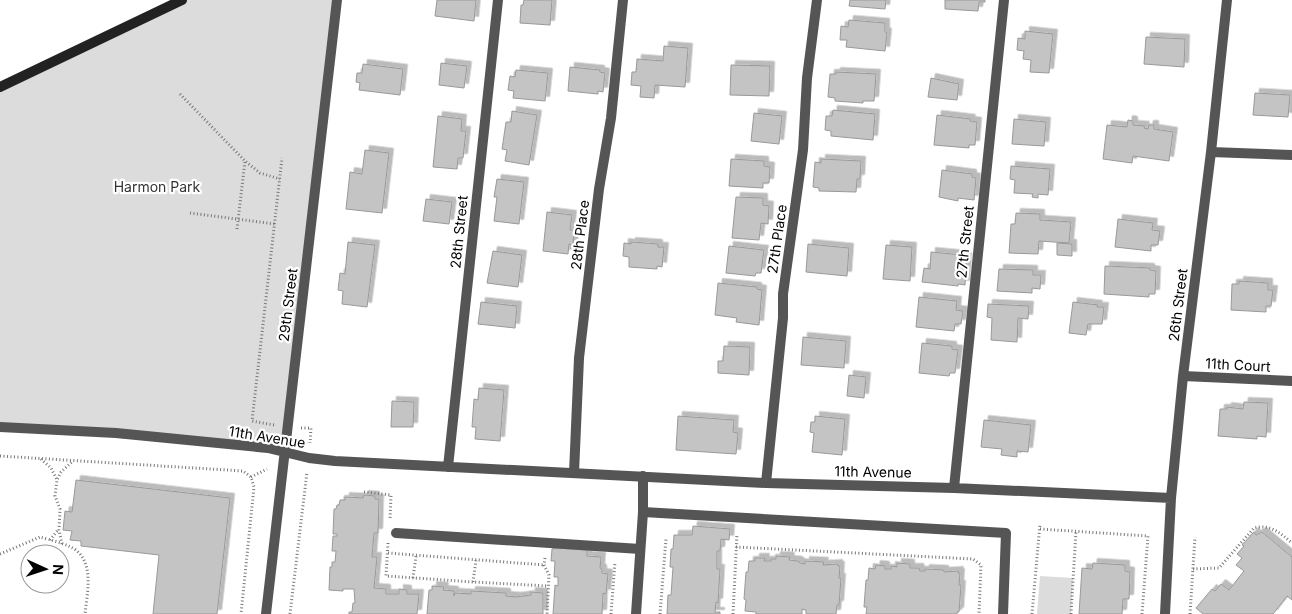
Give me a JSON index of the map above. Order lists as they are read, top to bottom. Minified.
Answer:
{"streets":{"street":["28th Street","28th Place","27th Place","27th Street","29th Street","26th Street","11th Court","11th Avenue"]},"crossings":[["28th Street","11th Avenue"],["28th Place","11th Avenue"],["27th Place","11th Avenue"],["27th Street","11th Avenue"],["29th Street","11th Avenue"],["26th Street","11th Court"],["26th Street","11th Avenue"]],"parks":["Harmon Park"],"north":"right"}
